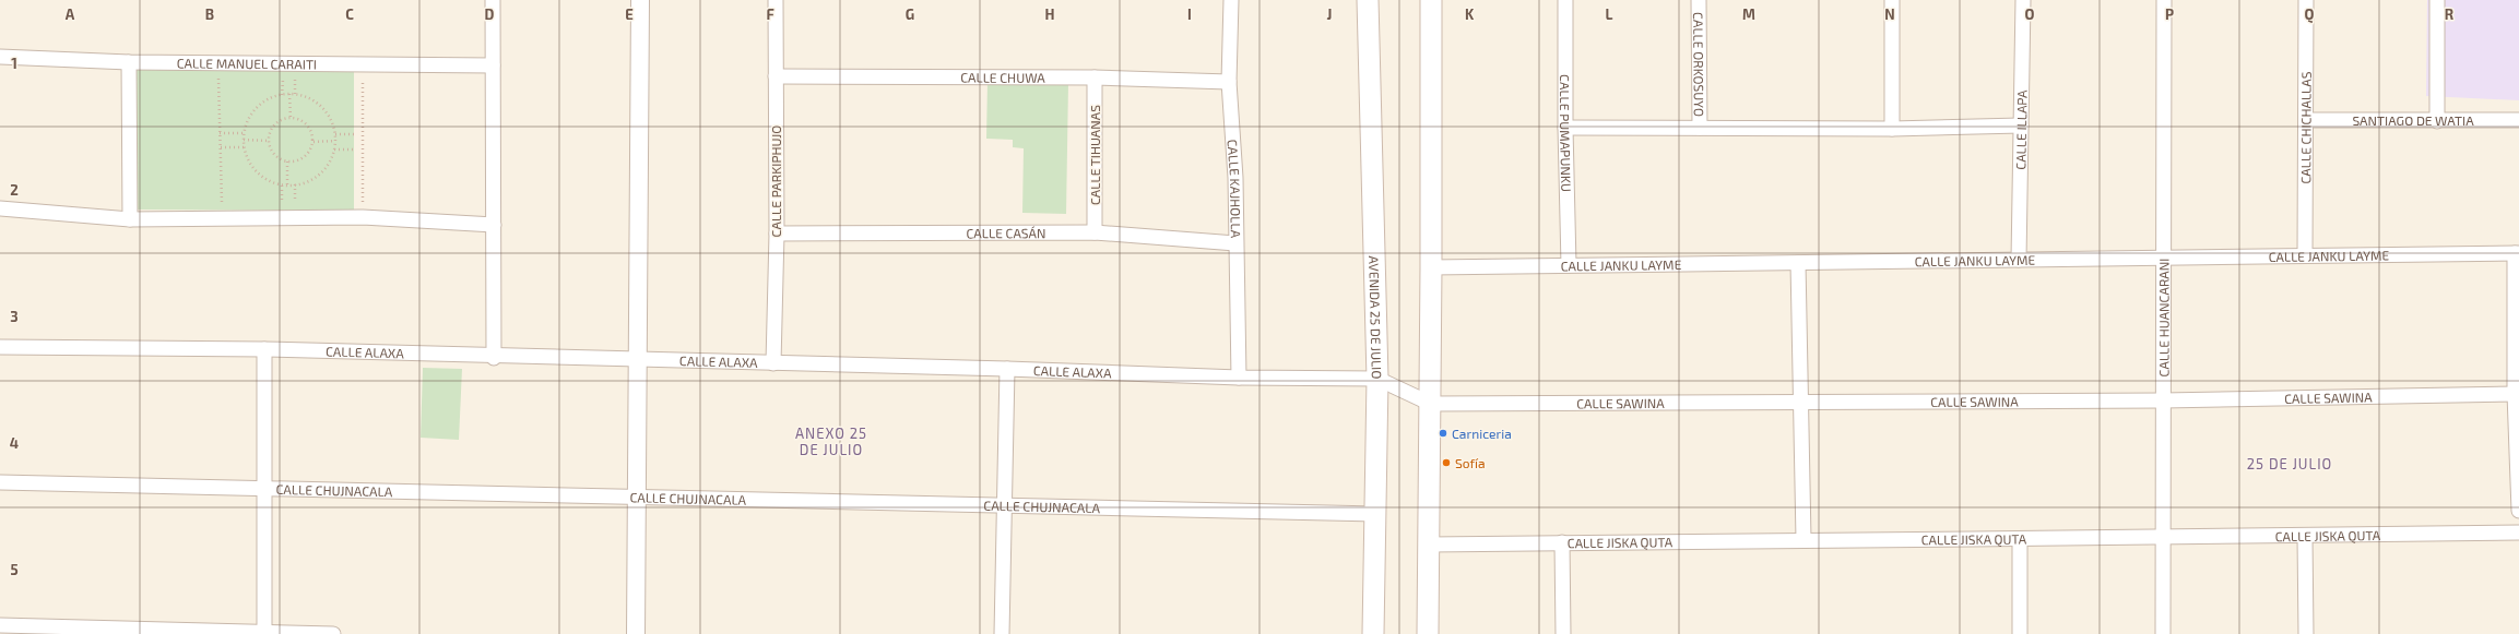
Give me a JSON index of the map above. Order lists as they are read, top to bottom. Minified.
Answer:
{"streets":{"main road":["AVENIDA 25 DE JULIO"],"street":["CALLE MANUEL CARAITI","CALLE ORKOSUYO","CALLE CHUWA","SANTIAGO DE WATIA","CALLE CHICHALLAS","CALLE ILLAPA","CALLE PUMAPUNKU","CALLE TIHUANAS","CALLE PARKIPHUJO","CALLE KAJHOLLA","CALLE CASÁN","CALLE JANKU LAYME","CALLE HUANCARANI","CALLE ALAXA","CALLE SAWINA","CALLE CHUJNACALA","CALLE JISKA QUTA"]},"crossings":[["CALLE CHUWA","CALLE TIHUANAS"],["CALLE CHUWA","CALLE PARKIPHUJO"],["CALLE CHUWA","CALLE KAJHOLLA"],["SANTIAGO DE WATIA","CALLE CHICHALLAS"],["CALLE CHICHALLAS","CALLE JANKU LAYME"],["CALLE ILLAPA","CALLE JANKU LAYME"],["CALLE PUMAPUNKU","CALLE JANKU LAYME"],["CALLE TIHUANAS","CALLE CASÁN"],["CALLE PARKIPHUJO","CALLE CASÁN"],["CALLE PARKIPHUJO","CALLE ALAXA"],["CALLE KAJHOLLA","CALLE CASÁN"],["CALLE KAJHOLLA","CALLE ALAXA"],["CALLE JANKU LAYME","CALLE HUANCARANI"],["AVENIDA 25 DE JULIO","CALLE ALAXA"],["AVENIDA 25 DE JULIO","CALLE CHUJNACALA"],["CALLE HUANCARANI","CALLE SAWINA"],["CALLE HUANCARANI","CALLE JISKA QUTA"],["CALLE ALAXA","CALLE SAWINA"]],"districts":["ANEXO 25 DE JULIO","25 DE JULIO"],"places":["Carniceria","Sofía"],"grid":{"columns":["A","B","C","D","E","F","G","H","I","J","K","L","M","N","O","P","Q","R"],"rows":["1","2","3","4","5"]}}
